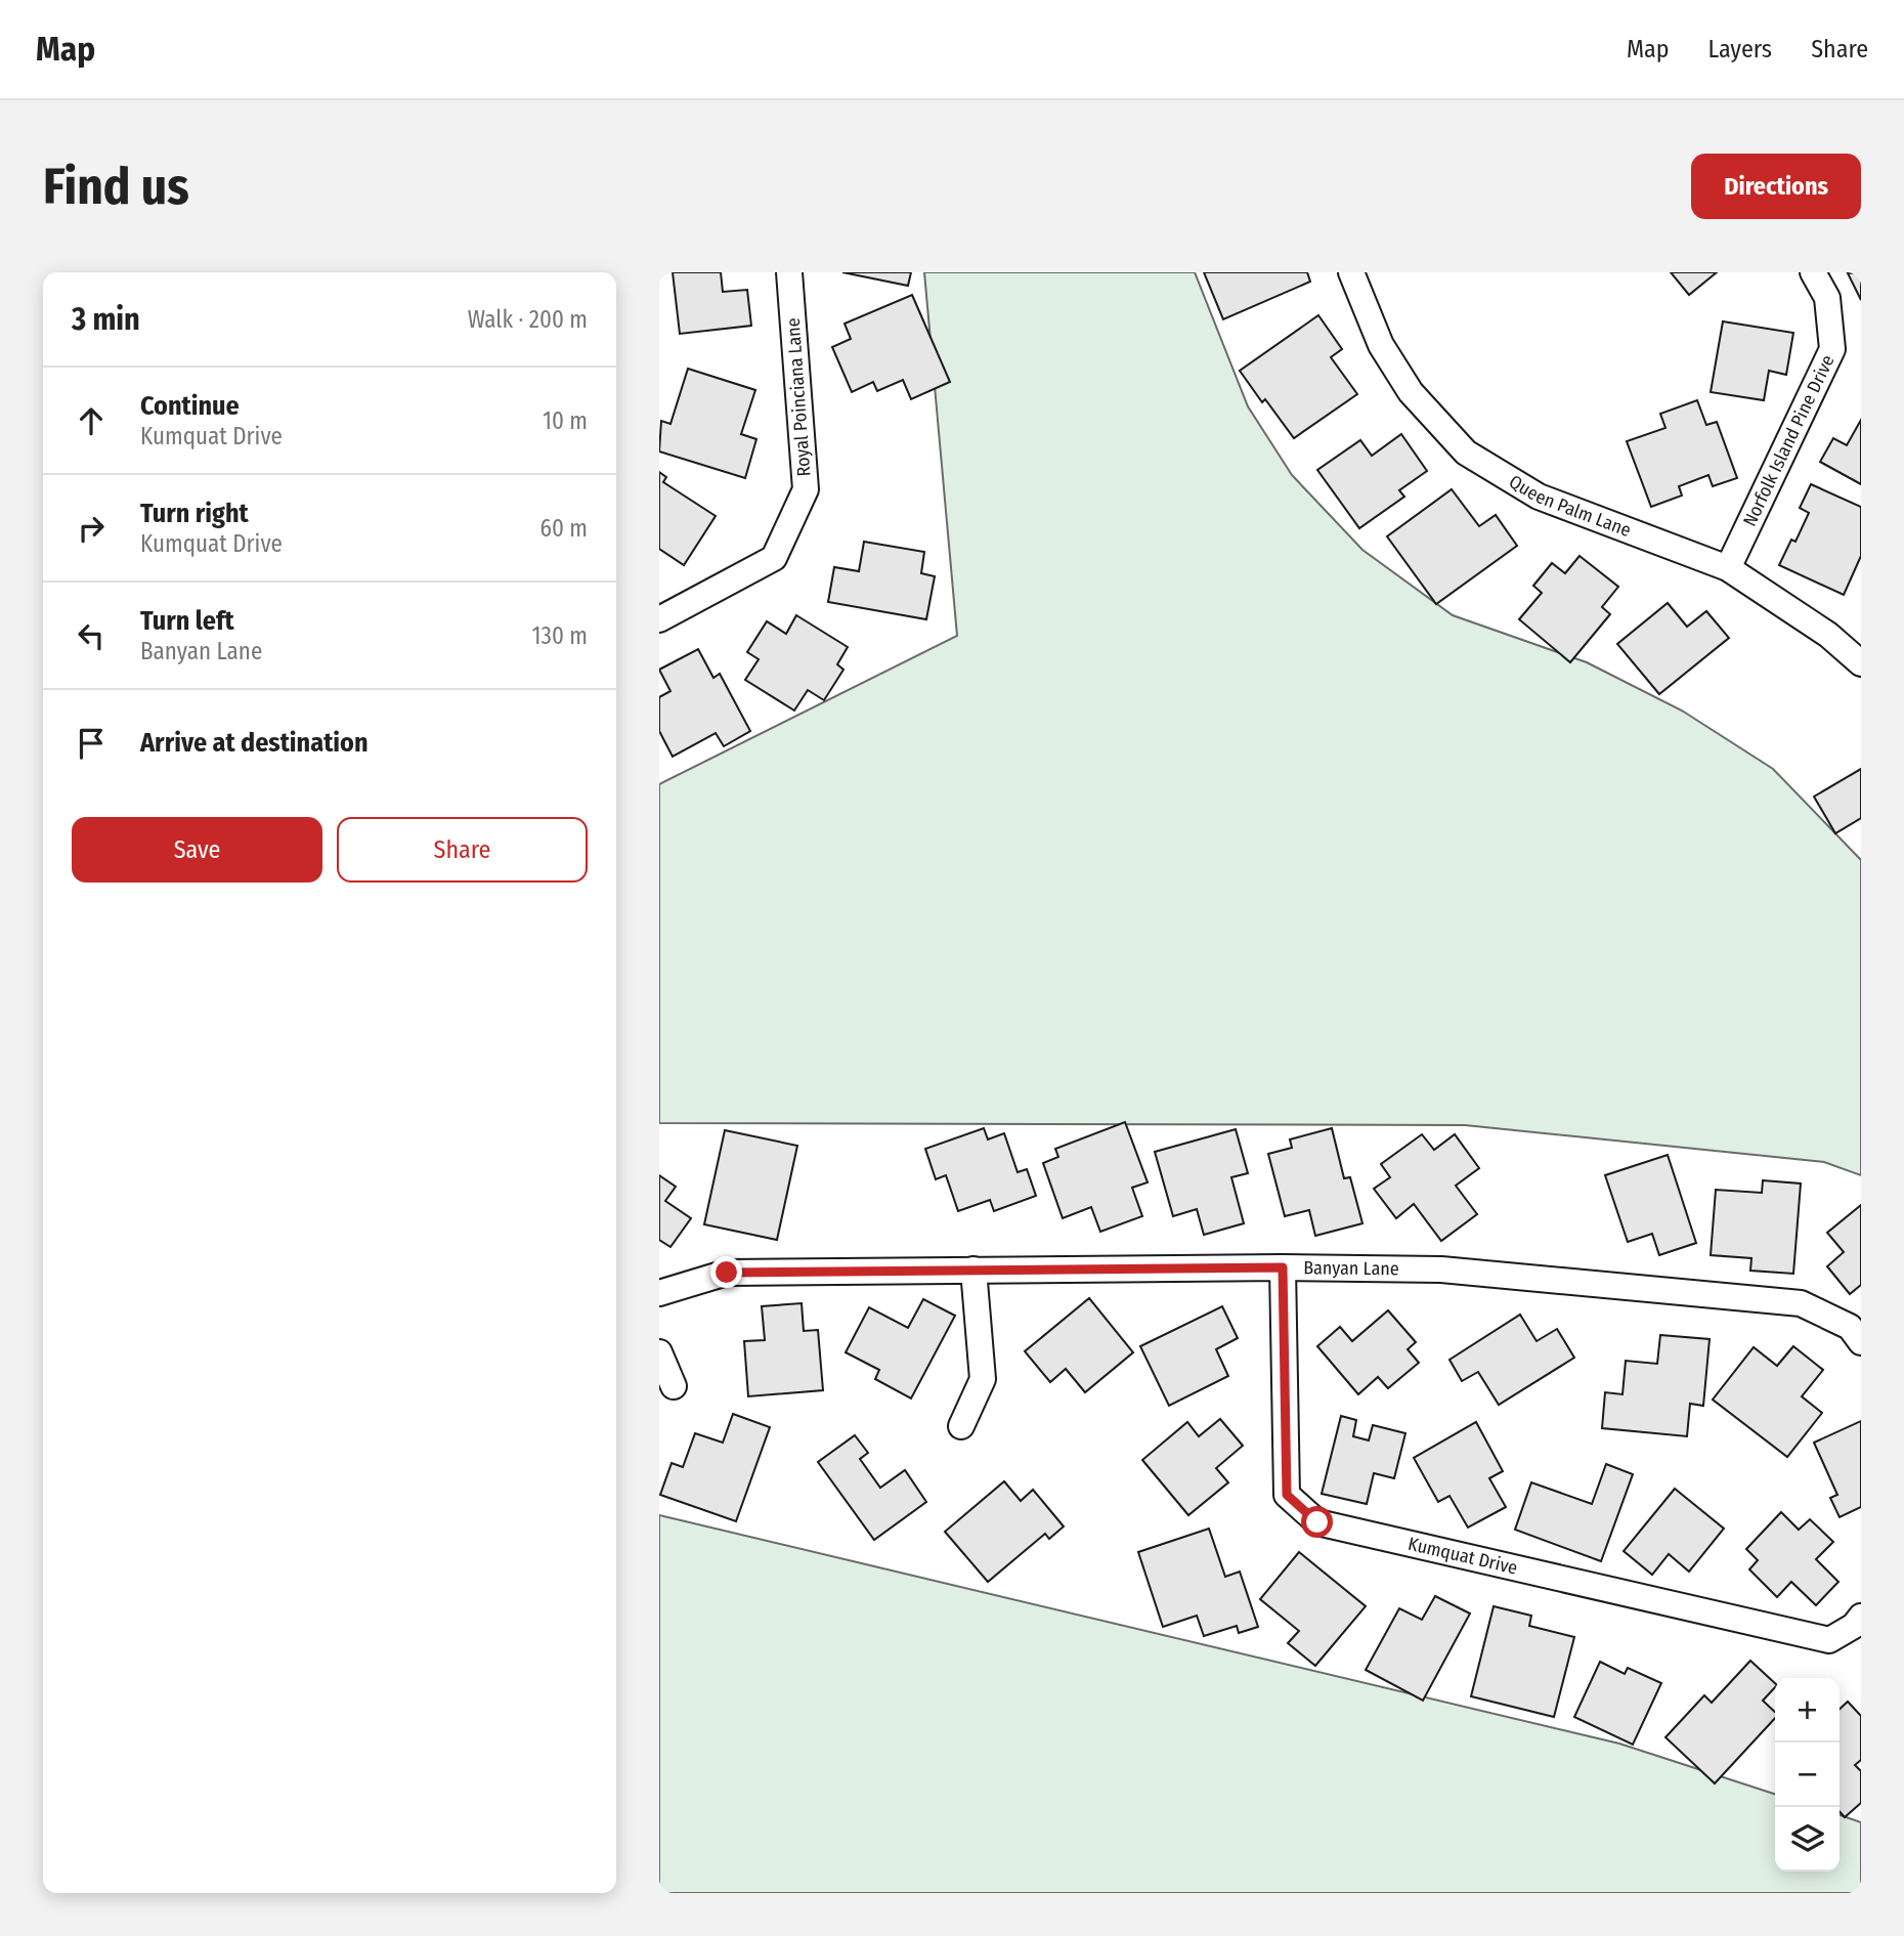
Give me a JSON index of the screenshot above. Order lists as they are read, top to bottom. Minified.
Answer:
{"streets":{"street":["Royal Poinciana Lane","Norfolk Island Pine Drive","Queen Palm Lane","Banyan Lane","Kumquat Drive"]},"crossings":[["Norfolk Island Pine Drive","Queen Palm Lane"],["Banyan Lane","Kumquat Drive"]],"page":{"header":"Map","nav":["Map","Layers","Share"],"buttons":["Directions",["Save","Share"]],"title":"Find us","heading":["3 min","Walk · 200 m"],"list":[["Continue","Kumquat Drive","10 m"],["Turn right","Kumquat Drive","60 m"],["Turn left","Banyan Lane","130 m"],"Arrive at destination"],"map_buttons":["+","−"]}}
